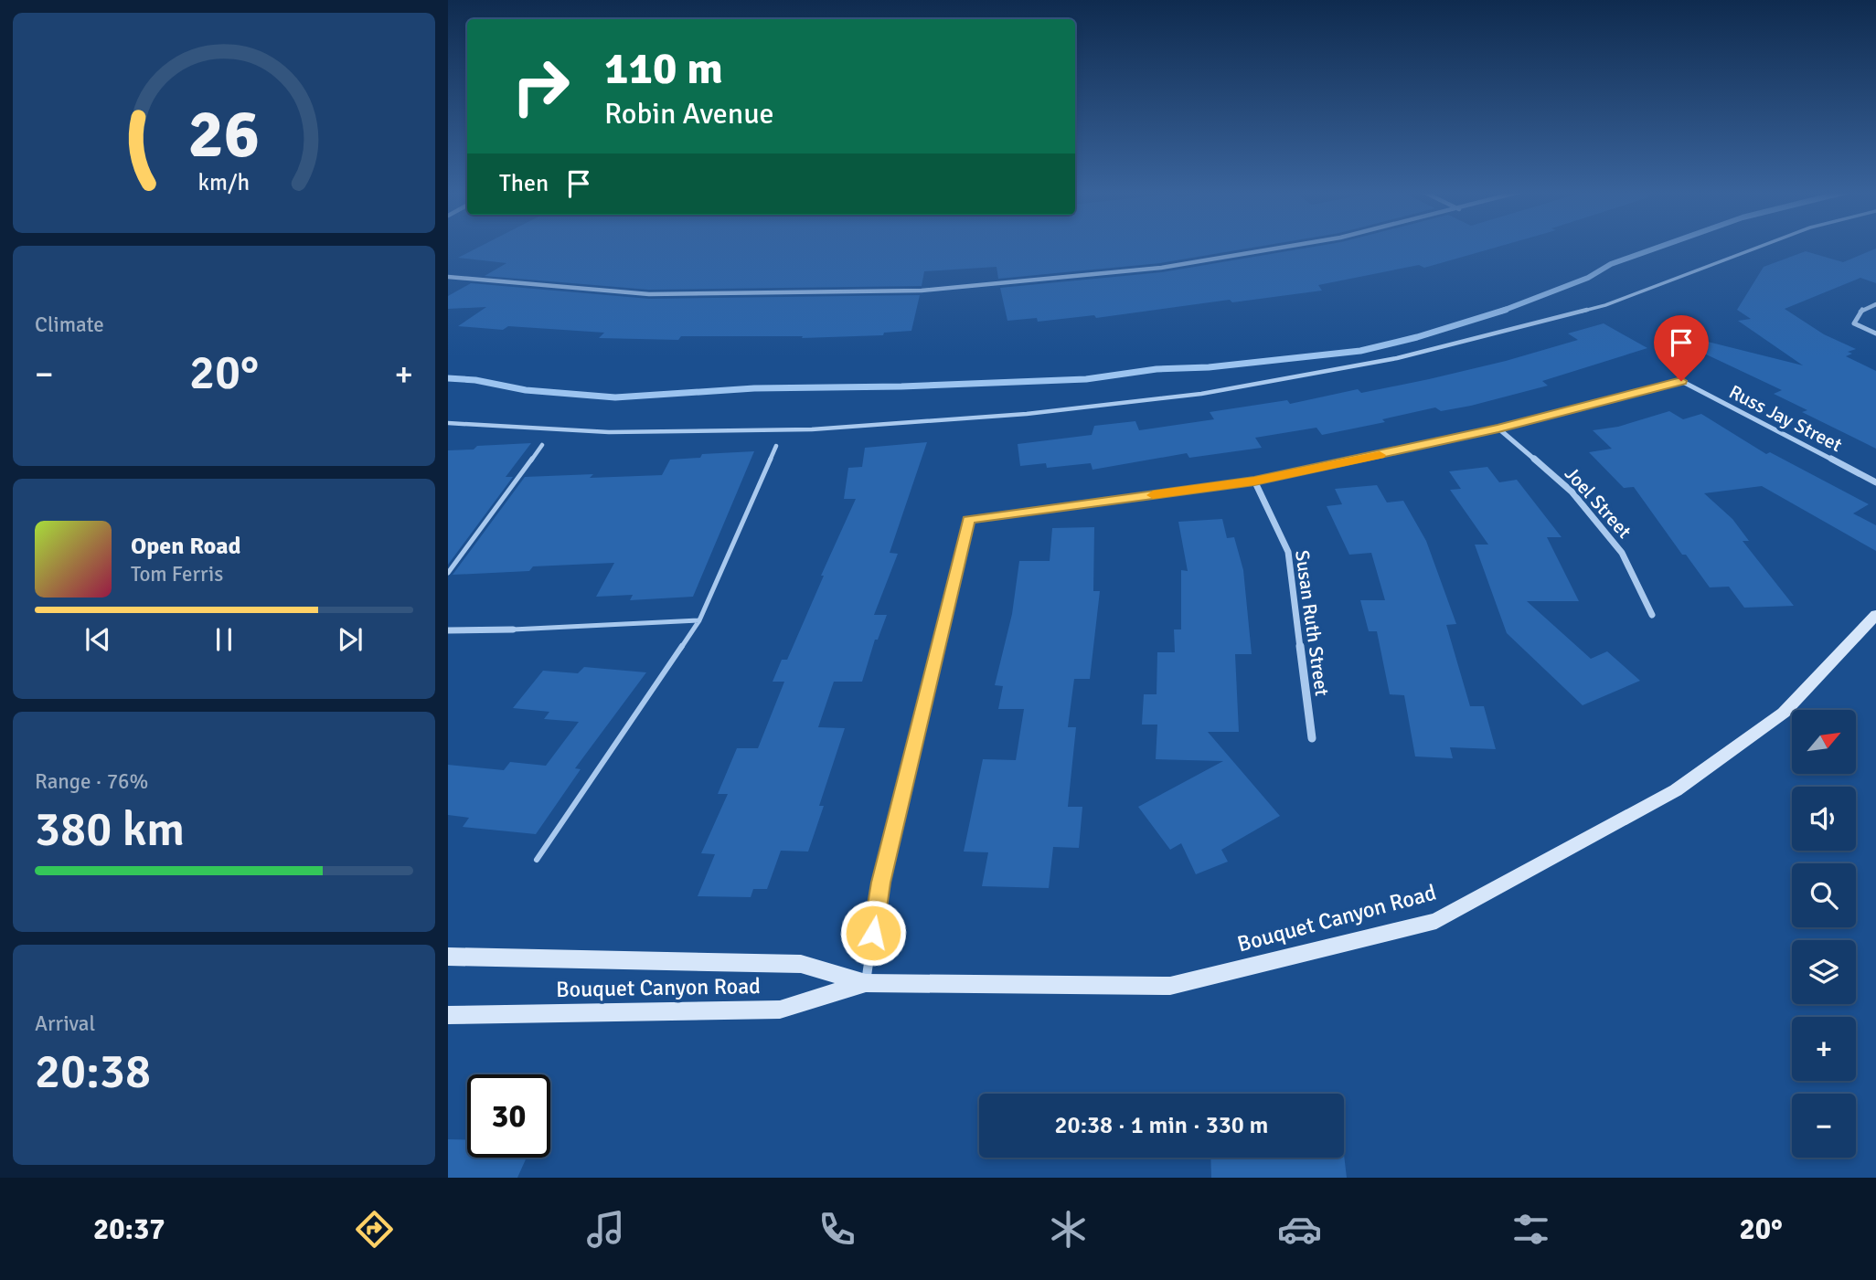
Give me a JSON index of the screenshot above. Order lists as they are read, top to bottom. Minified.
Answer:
{"streets":{"main road":["Bouquet Canyon Road"],"street":["Russ Jay Street","Joel Street","Susan Ruth Street"]},"crossings":[["Russ Jay Street","Joel Street"]],"north":"top right","page":{"turn":["110 m","Robin Avenue"],"then":"Then","tile":["Climate",["Range · 76%","380 km"],["Arrival","20:38"]],"heat":["−","20°","+"],"song":["Open Road","Tom Ferris"],"map_buttons":["+","−"],"limit":"30","trip":"20:38 · 1 min · 330 m","tabs":["20:37","20°"],"gauge":["26","km/h"]}}
